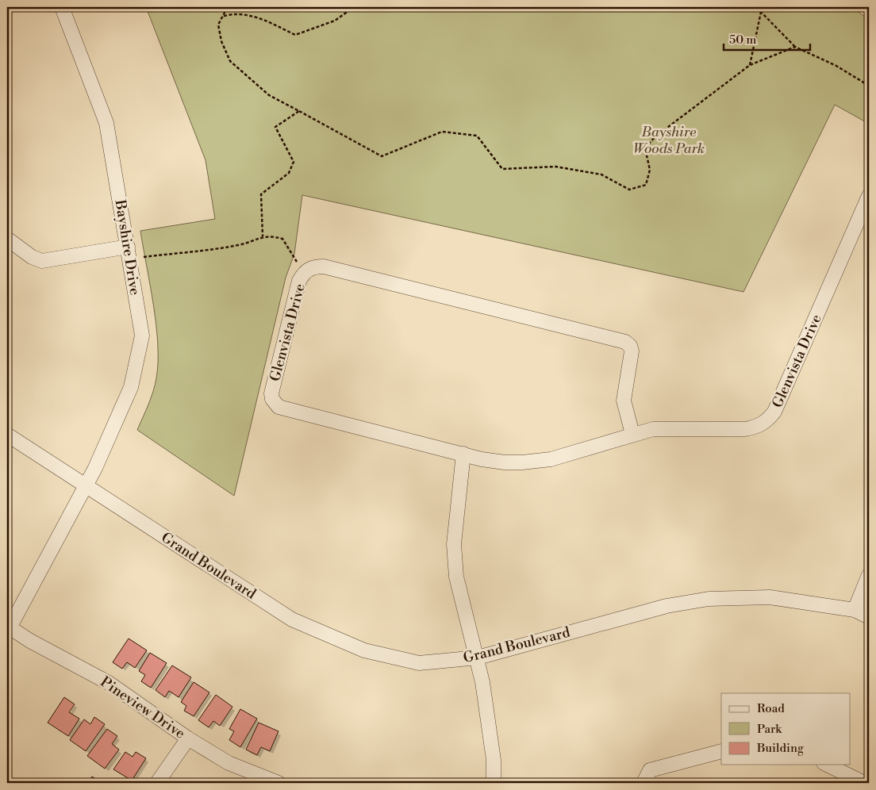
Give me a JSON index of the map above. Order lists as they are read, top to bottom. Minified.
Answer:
{"streets":{"street":["Bayshire Drive","Glenvista Drive","Grand Boulevard","Pineview Drive"]},"crossings":[["Bayshire Drive","Grand Boulevard"],["Bayshire Drive","Pineview Drive"]],"parks":["Bayshire Woods Park"],"legend":["Road","Park","Building"],"scale_bar":"50 m"}
